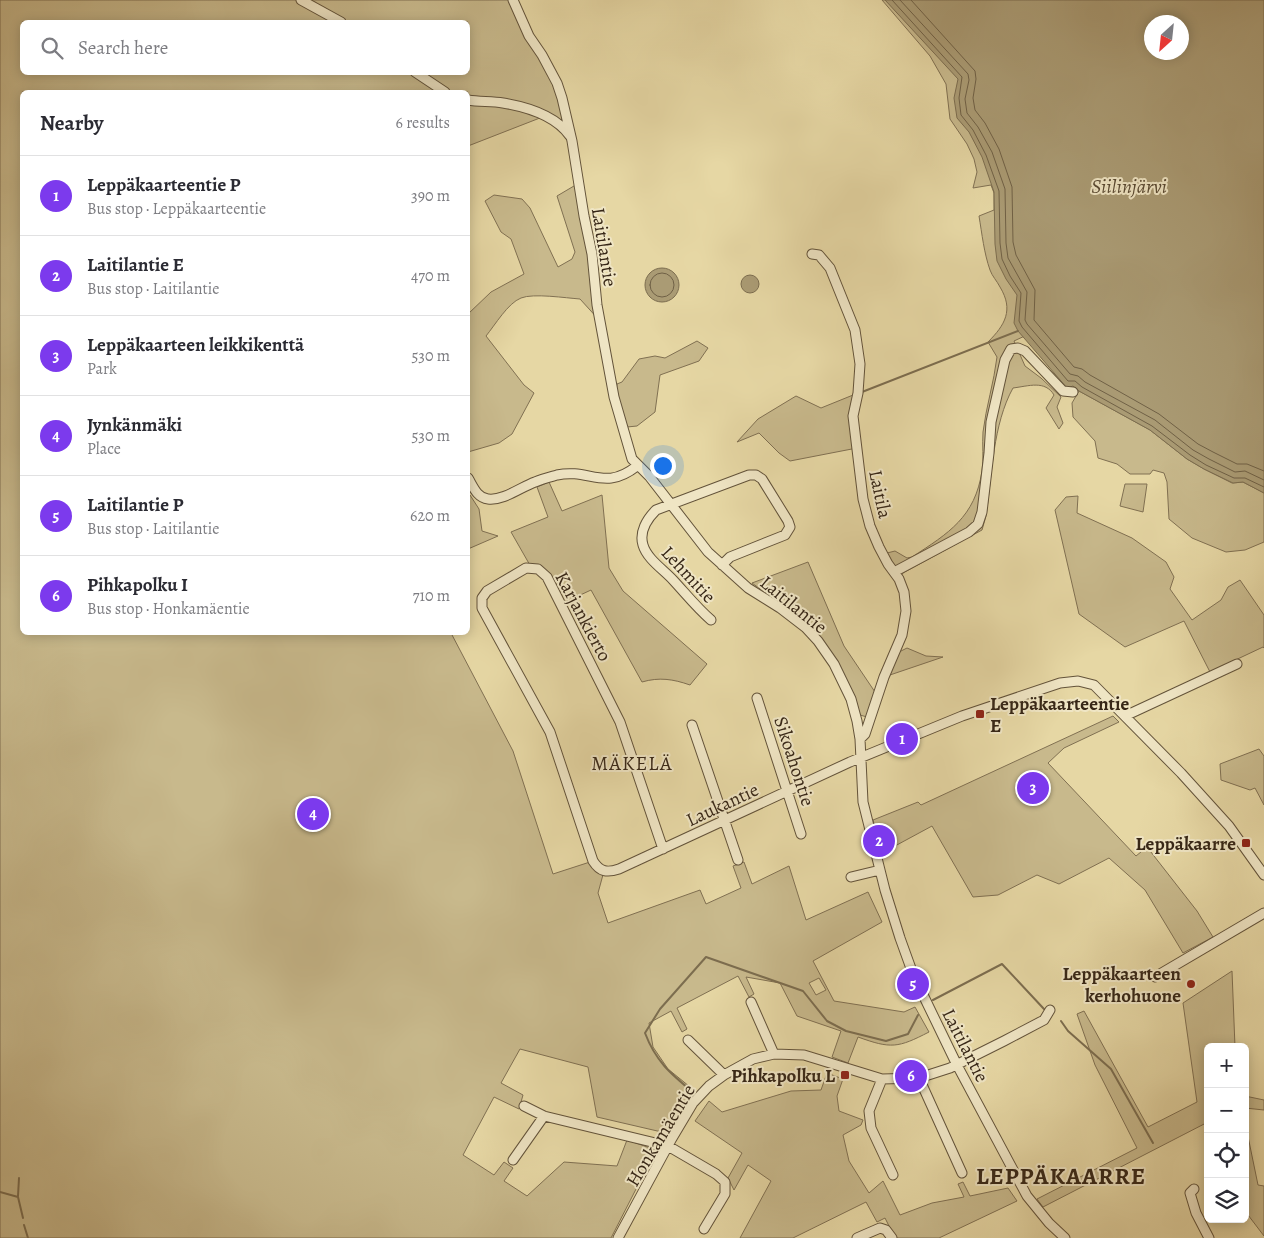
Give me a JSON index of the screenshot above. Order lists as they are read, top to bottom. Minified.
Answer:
{"streets":{"street":["Laitilantie","Laitila","Lehmitie","Karjankierto","Sikoahontie","Laukantie","Honkamäentie"]},"crossings":[["Laitilantie","Laitila"],["Laitilantie","Lehmitie"],["Laitilantie","Laukantie"],["Laitilantie","Honkamäentie"],["Karjankierto","Laukantie"],["Sikoahontie","Laukantie"]],"districts":["MÄKELÄ","LEPPÄKAARRE"],"water":["Siilinjärvi"],"places":{"transit":["Leppäkaarteentie E","Leppäkaarre","Pihkapolku L"],"other":["Leppäkaarteen kerhohuone"]},"north":"bottom left","page":{"search":"Search here","heading":["Nearby","6 results"],"list":[{"mark":"1","name":"Leppäkaarteentie P","note":"Bus stop · Leppäkaarteentie","value":"390 m"},{"mark":"2","name":"Laitilantie E","note":"Bus stop · Laitilantie","value":"470 m"},{"mark":"3","name":"Leppäkaarteen leikkikenttä","note":"Park","value":"530 m"},{"mark":"4","name":"Jynkänmäki","note":"Place","value":"530 m"},{"mark":"5","name":"Laitilantie P","note":"Bus stop · Laitilantie","value":"620 m"},{"mark":"6","name":"Pihkapolku I","note":"Bus stop · Honkamäentie","value":"710 m"}],"pins":["1","3","4","2","5","6"],"map_buttons":["+","−"]}}
